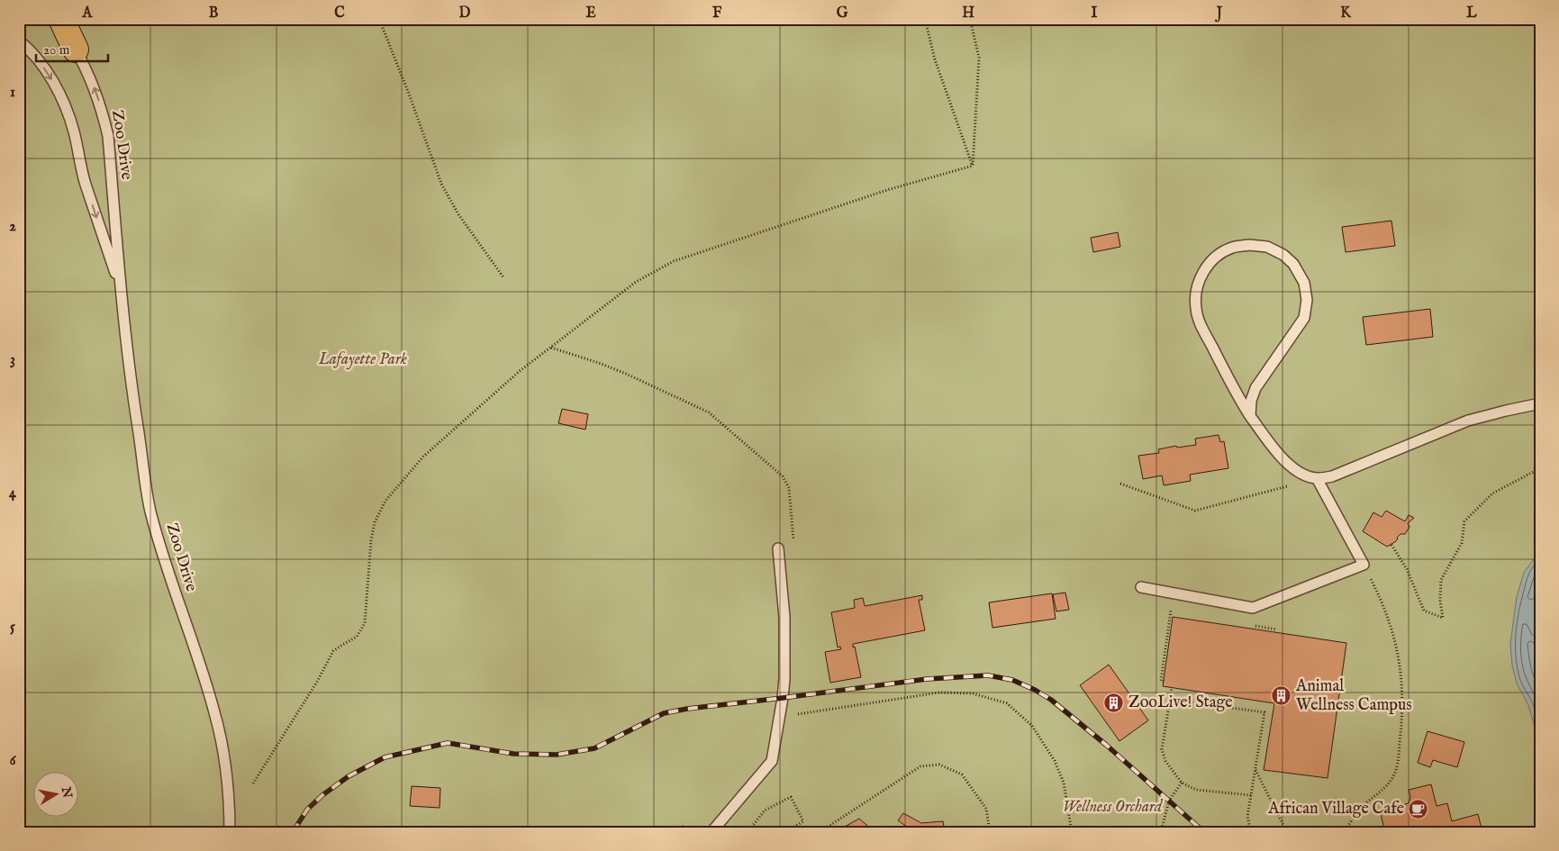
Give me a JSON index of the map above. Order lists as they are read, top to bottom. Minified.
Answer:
{"streets":{"lane":["Zoo Drive"]},"parks":["Lafayette Park","Wellness Orchard"],"places":{"building":["Animal Wellness Campus","ZooLive! Stage"],"cafe":["African Village Cafe"]},"scale_bar":"20 m","north":"right","grid":{"columns":["A","B","C","D","E","F","G","H","I","J","K","L"],"rows":["1","2","3","4","5","6"]}}
